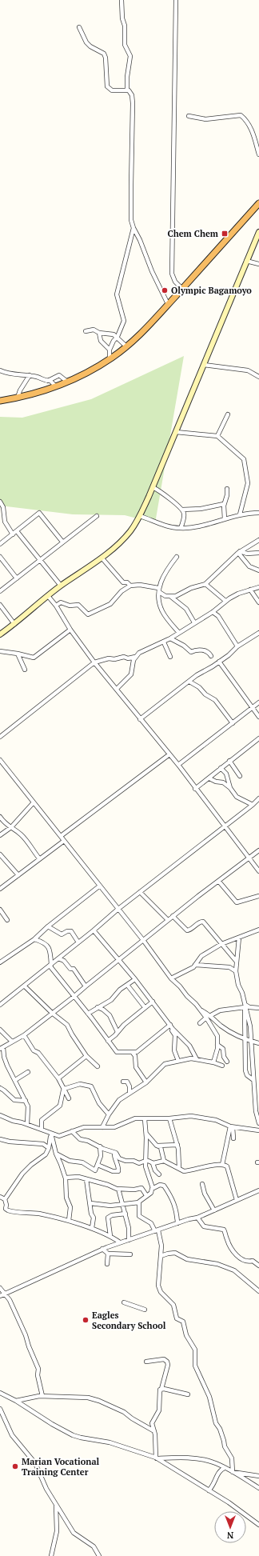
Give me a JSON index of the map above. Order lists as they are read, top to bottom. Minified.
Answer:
{"places":{"transit":["Chem Chem"],"other":["Olympic Bagamoyo","Eagles Secondary School","Marian Vocational Training Center"]},"north":"bottom"}
